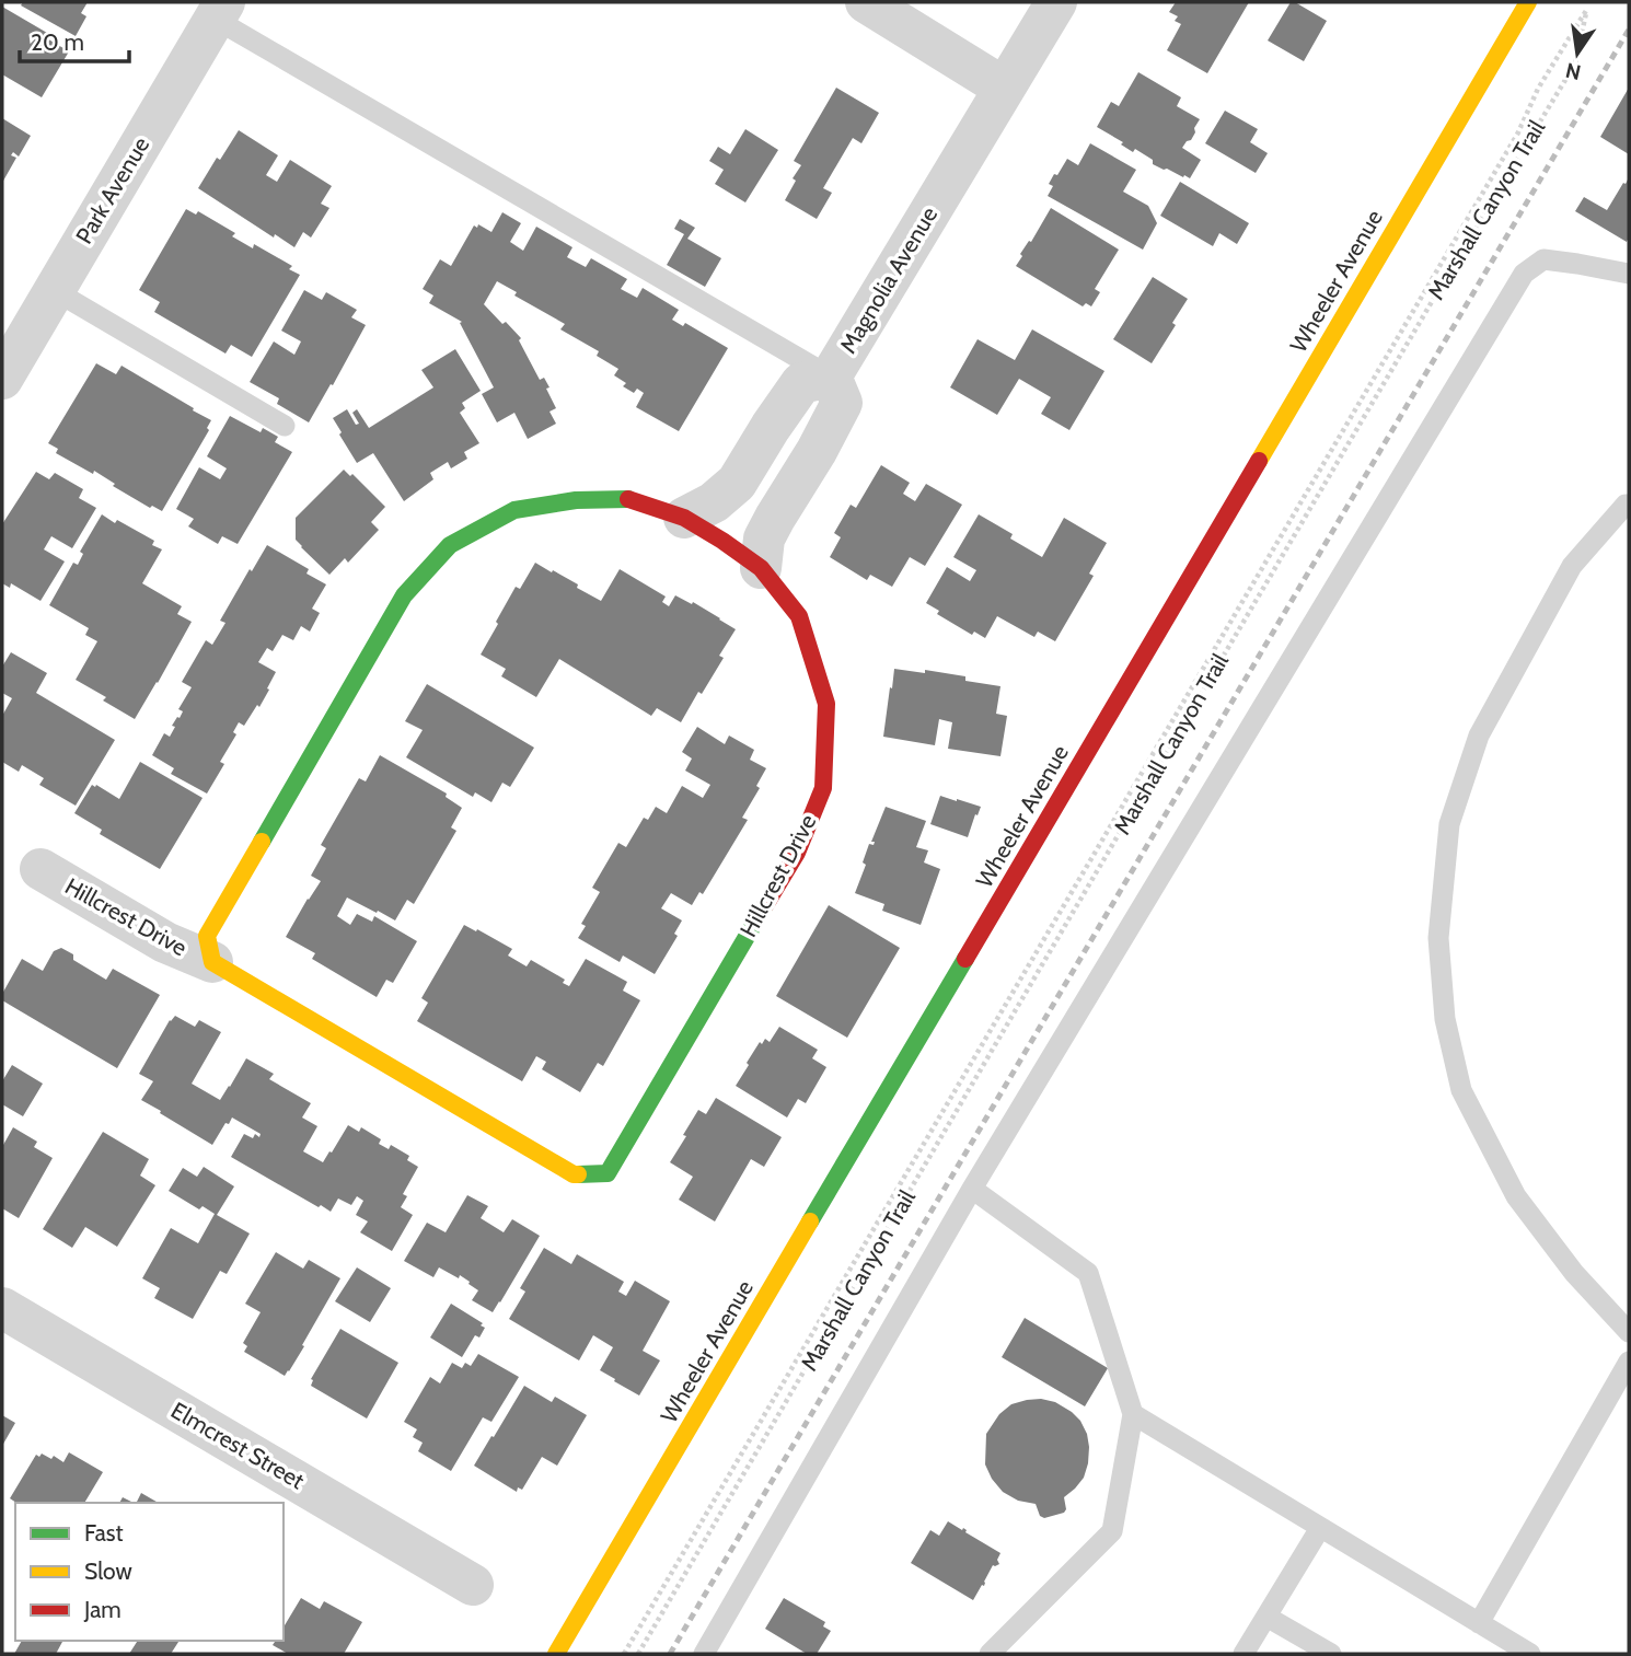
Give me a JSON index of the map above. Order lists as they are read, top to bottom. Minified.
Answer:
{"streets":{"street":["Park Avenue","Magnolia Avenue","Wheeler Avenue","Hillcrest Drive","Elmcrest Street"],"path":["Marshall Canyon Trail"]},"crossings":[["Magnolia Avenue","Hillcrest Drive"]],"legend":["Fast","Slow","Jam"],"scale_bar":"20 m","north":"bottom"}
